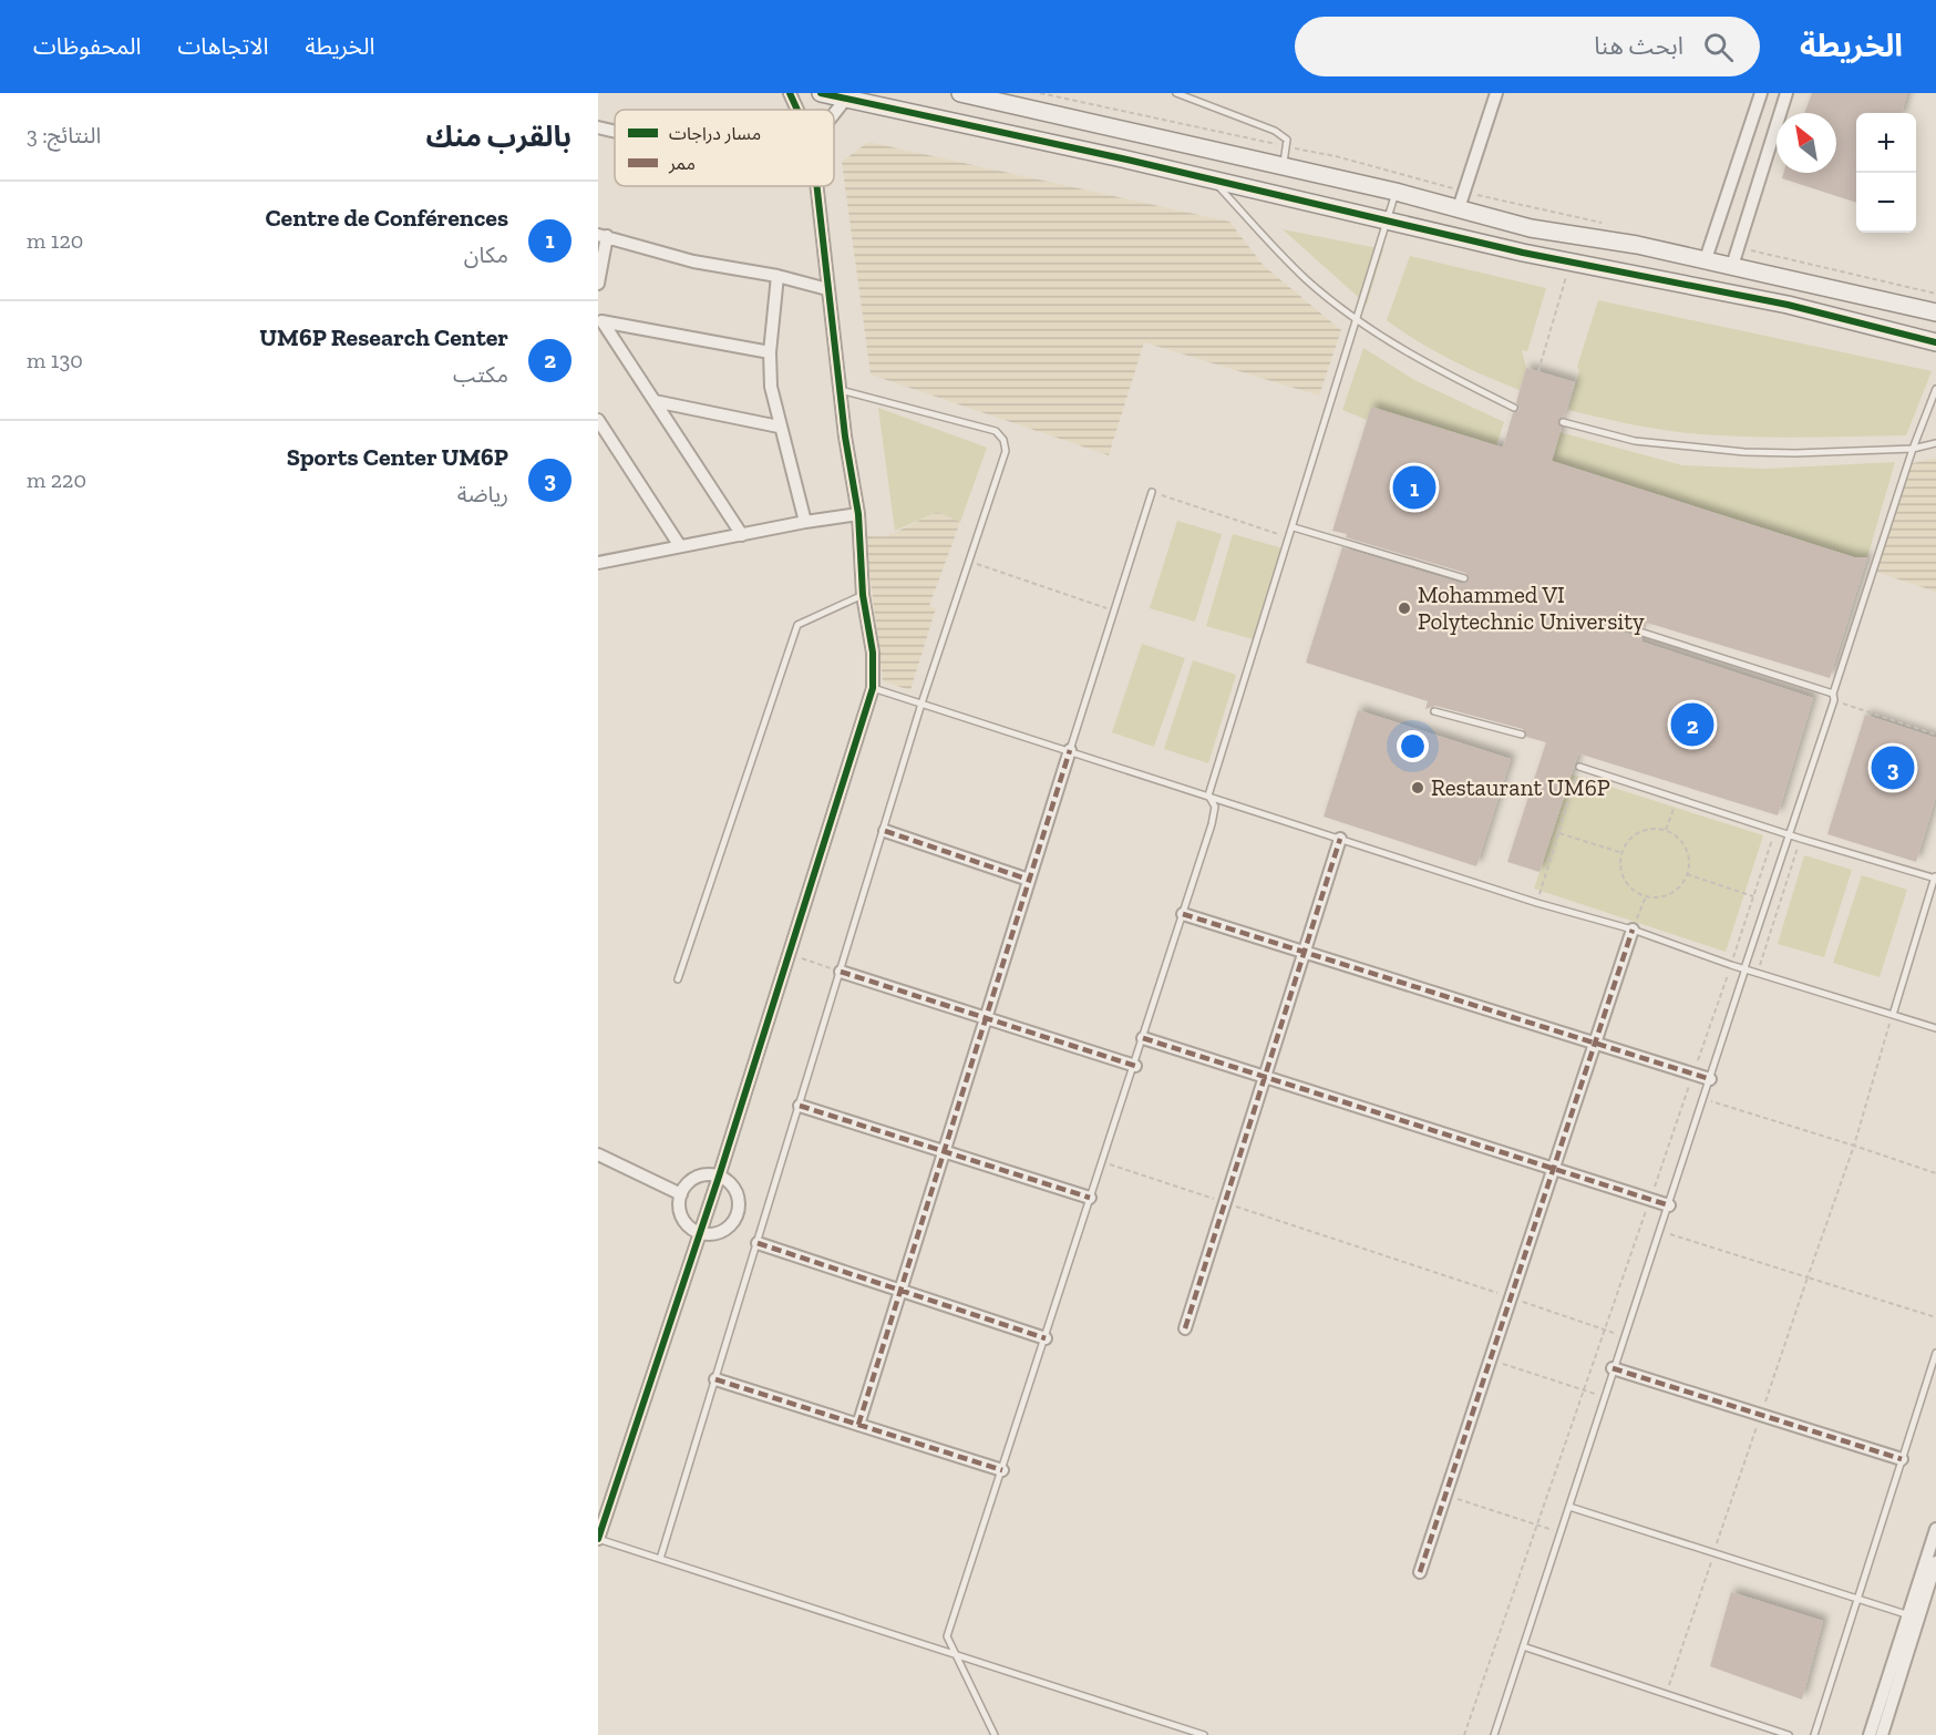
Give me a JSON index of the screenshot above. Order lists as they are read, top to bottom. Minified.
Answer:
{"places":["Mohammed VI Polytechnic University","Restaurant UM6P"],"legend":["مسار دراجات","ممر"],"north":"top left","page":{"header":"الخريطة","search":"ابحث هنا","nav":["الخريطة","الاتجاهات","المحفوظات"],"heading":["بالقرب منك","النتائج: 3"],"map_buttons":["+","−"],"list":[{"mark":"1","name":"Centre de Conférences","note":"مكان","value":"120 m"},{"mark":"2","name":"UM6P Research Center","note":"مكتب","value":"130 m"},{"mark":"3","name":"Sports Center UM6P","note":"رياضة","value":"220 m"}],"pins":["1","2","3"]}}
